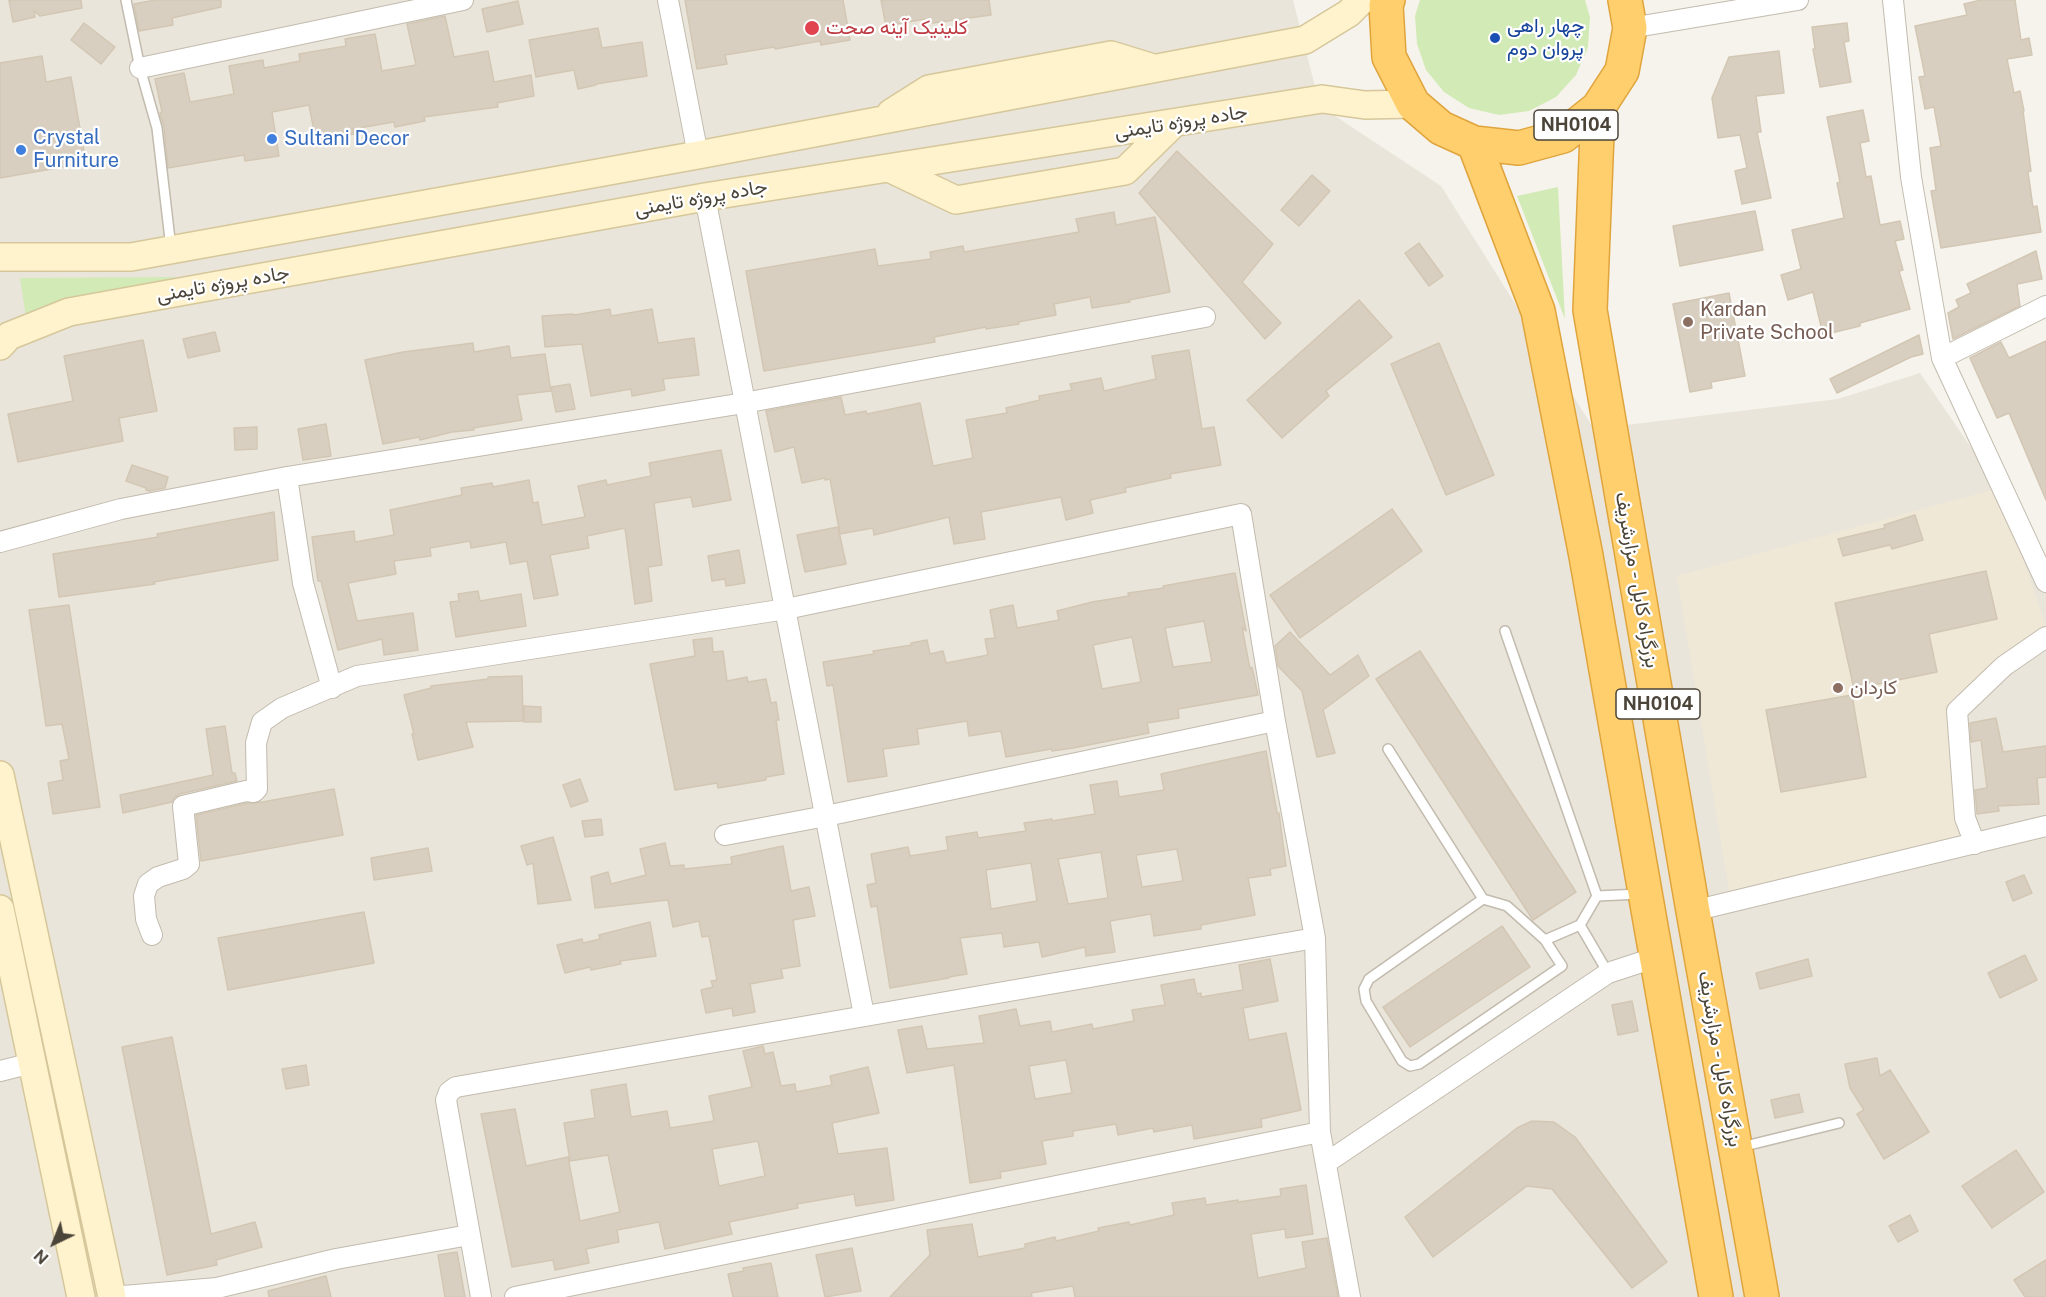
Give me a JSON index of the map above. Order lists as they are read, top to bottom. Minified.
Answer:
{"streets":{"highway":["NH0104","بزرگراه کابل - مزارشریف"],"main road":["جاده پروژه تایمنی"]},"crossings":[["جاده پروژه تایمنی","NH0104"],["NH0104","بزرگراه کابل - مزارشریف"]],"places":["کلینیک آینه صحت","چهار راهی پروان دوم","Sultani Decor","Crystal Furniture","Kardan Private School","کاردان"],"north":"bottom left"}
